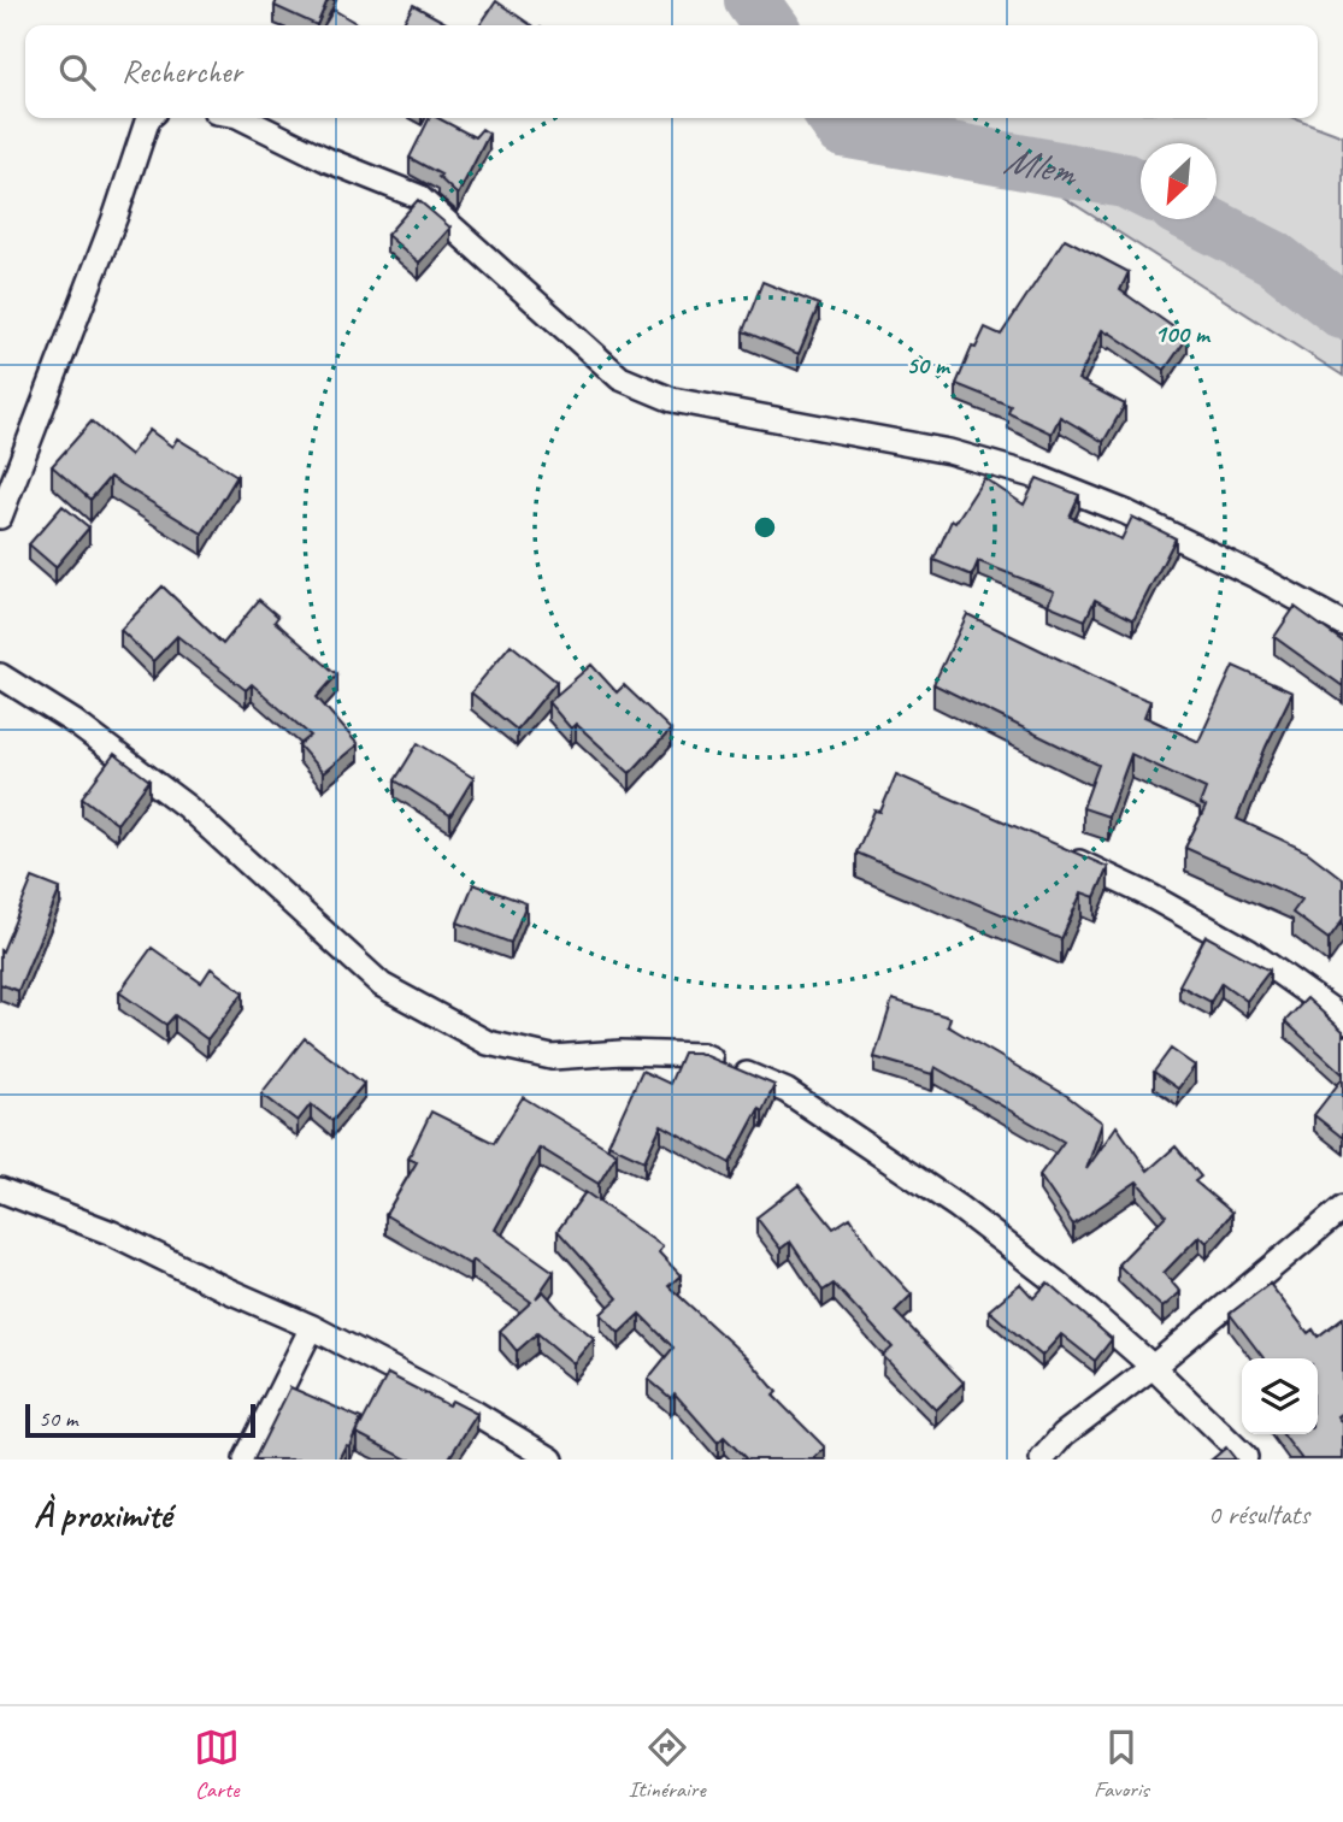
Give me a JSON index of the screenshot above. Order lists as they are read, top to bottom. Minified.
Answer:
{"water":["Mlem"],"scale_bar":"50 m","north":"bottom left","page":{"search":"Rechercher","scale":"50 m","heading":["À proximité","0 résultats"],"nav":["Carte","Itinéraire","Favoris"]},"rings":["100 m","50 m"]}
